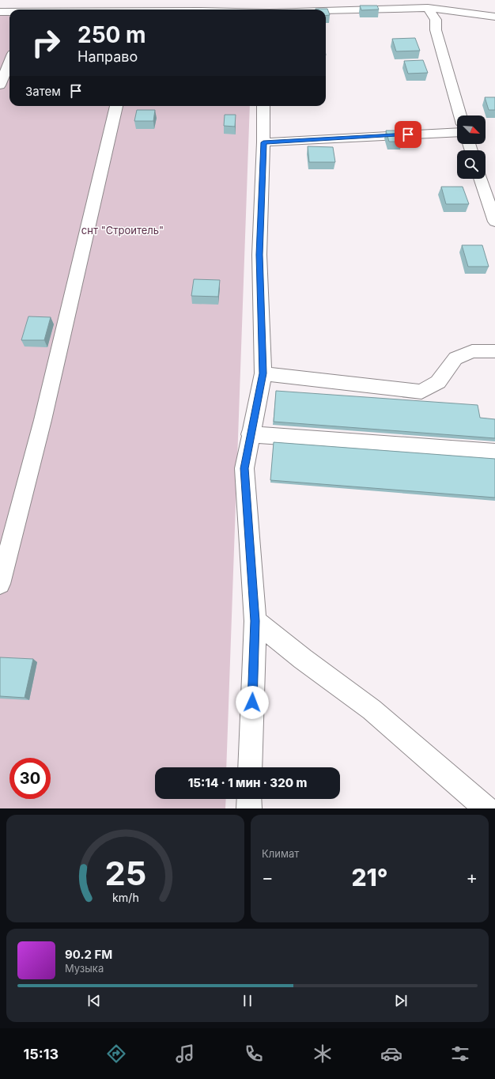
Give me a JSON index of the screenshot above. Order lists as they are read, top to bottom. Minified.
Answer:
{"parks":["снт \"Строитель\""],"north":"bottom right","page":{"turn":["250 m","Направо"],"then":"Затем","limit":"30","trip":"15:14 · 1 мин · 320 m","tile":"Климат","heat":["−","21°","+"],"song":["90.2 FM","Музыка"],"tabs":"15:13","gauge":["25","km/h"]}}
